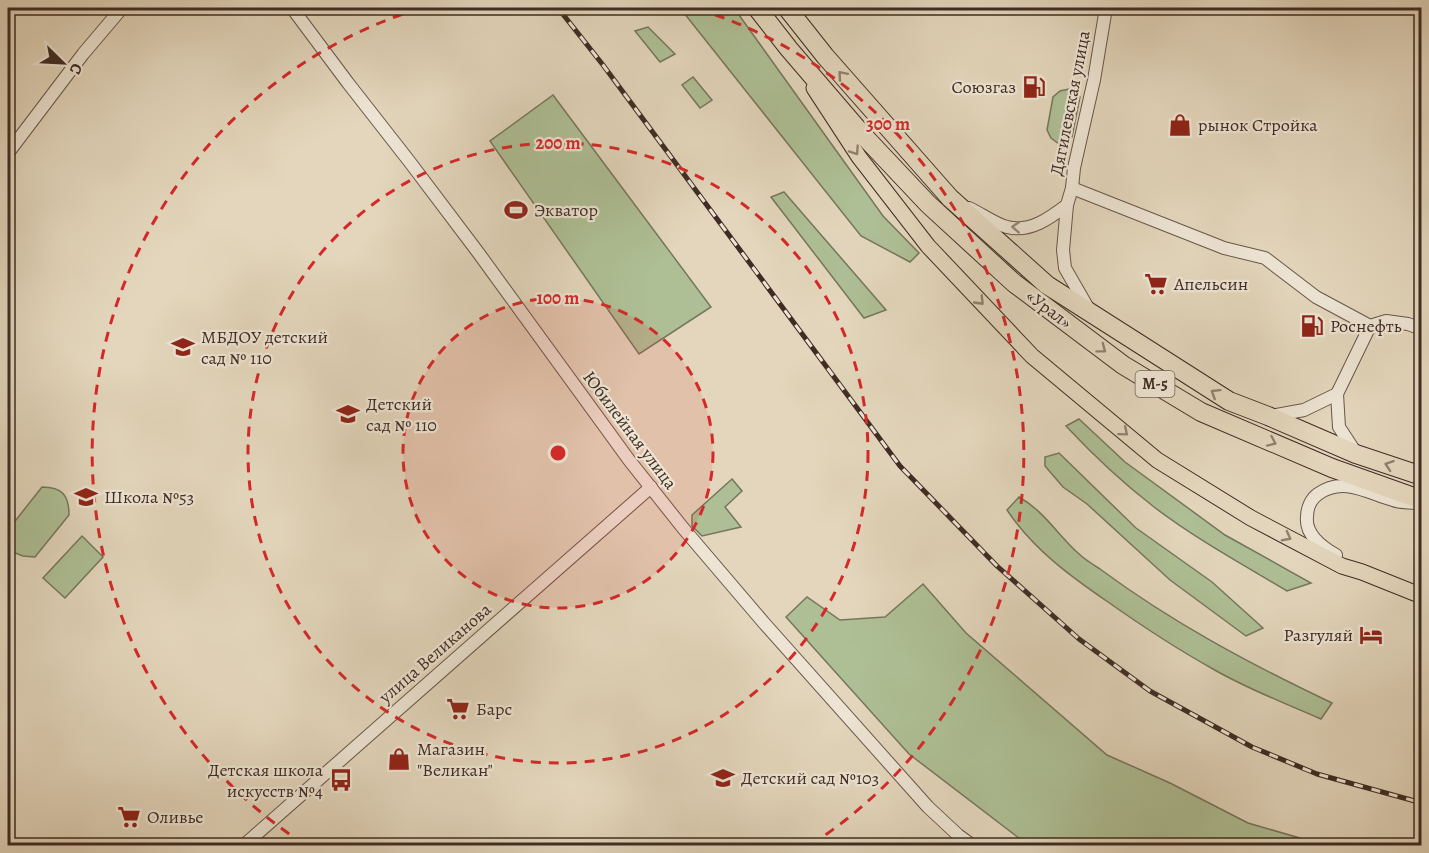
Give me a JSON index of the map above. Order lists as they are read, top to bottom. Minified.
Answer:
{"streets":{"highway":["«Урал»","М-5"],"street":["Дягилевская улица","Юбилейная улица","улица Великанова"]},"crossings":[["Дягилевская улица","«Урал»"],["Юбилейная улица","улица Великанова"]],"places":{"fuel station":["Союзгаз","Роснефть"],"shop":["рынок Стройка","Магазин \"Великан\""],"sports":["Экватор"],"supermarket":["Апельсин","Барс","Оливье"],"school or university":["МБДОУ детский сад № 110","Детский сад № 110","Школа №53","Детский сад №103"],"hotel":["Разгуляй"],"bus stop":["Детская школа искусств №4"]},"north":"bottom right","rings":["300 m","200 m","100 m"]}
